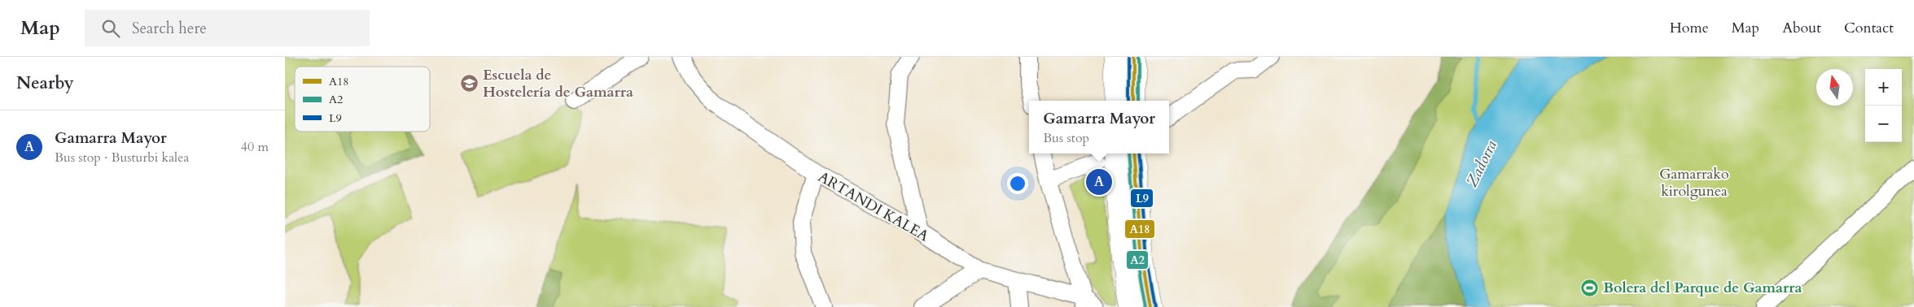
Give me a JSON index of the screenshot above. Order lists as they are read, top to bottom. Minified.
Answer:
{"streets":{"street":["ARTANDI KALEA"]},"water":["Zadorra"],"parks":["Gamarrako kirolgunea"],"places":{"school or university":["Escuela de Hostelería de Gamarra"],"sports":["Bolera del Parque de Gamarra"]},"lines":["transit line A18","transit line A2","transit line L9"],"legend":["A18","A2","L9"],"north":"top","page":{"header":"Map","search":"Search here","nav":["Home","Map","About","Contact"],"heading":"Nearby","map_buttons":["+","−"],"popup":["Gamarra Mayor","Bus stop"],"list":[{"mark":"A","name":"Gamarra Mayor","note":"Bus stop · Busturbi kalea","value":"40 m"}],"pins":"A"}}
